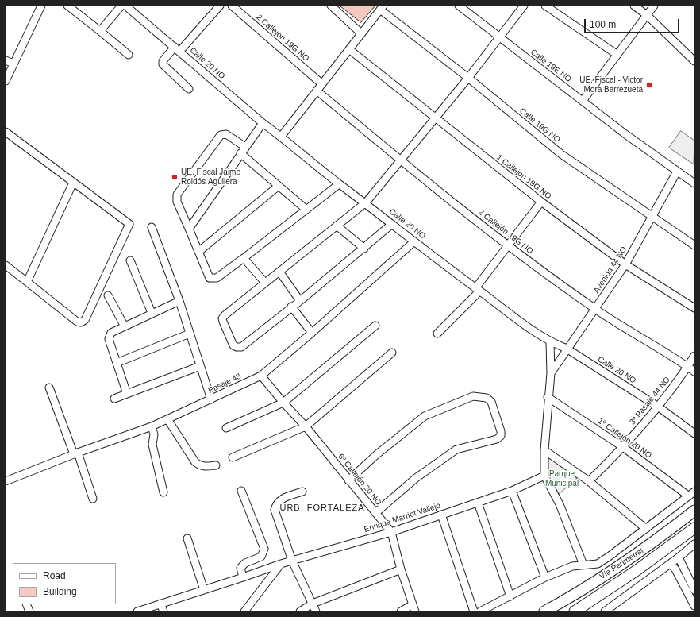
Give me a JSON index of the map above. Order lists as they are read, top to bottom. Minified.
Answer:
{"streets":{"highway":["Vía Perimetral"],"street":["2 Callejón 19G NO","Calle 20 NO","Calle 19E NO","Calle 19G NO","1 Callejón 19G NO","Avenida 44 NO","Pasaje 43","3º Pasaje 44 NO","1º Callejón 20 NO","6º Callejón 20 NO","Enrique Marriot Vallejo"]},"crossings":[["2 Callejón 19G NO","Avenida 44 NO"],["2 Callejón 19G NO","3º Pasaje 44 NO"],["Calle 20 NO","Avenida 44 NO"],["Calle 20 NO","Pasaje 43"],["Calle 20 NO","3º Pasaje 44 NO"],["Calle 19E NO","Avenida 44 NO"],["Calle 19G NO","Avenida 44 NO"],["1 Callejón 19G NO","Avenida 44 NO"],["Pasaje 43","6º Callejón 20 NO"],["3º Pasaje 44 NO","1º Callejón 20 NO"],["1º Callejón 20 NO","Vía Perimetral"],["6º Callejón 20 NO","Enrique Marriot Vallejo"]],"districts":["URB. FORTALEZA"],"parks":["Parque Municipal"],"places":["UE. Fiscal - Victor Mora Barrezueta","UE. Fiscal Jaime Roldós Aguilera"],"legend":["Road","Building"],"scale_bar":"100 m"}
